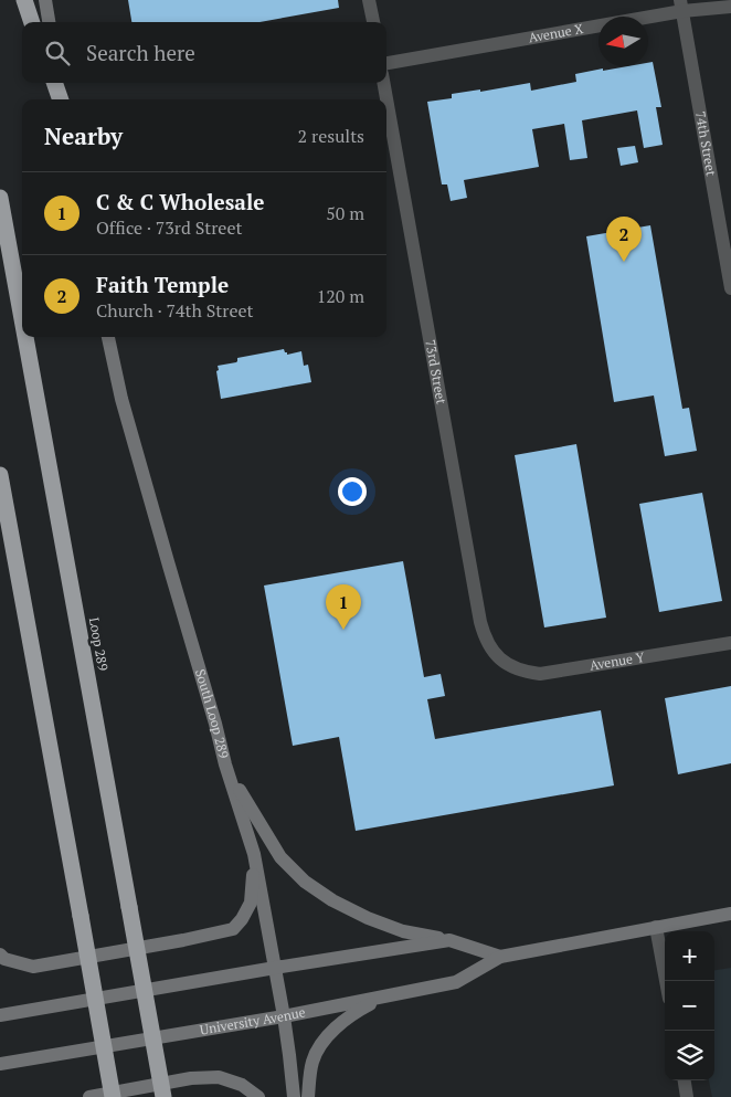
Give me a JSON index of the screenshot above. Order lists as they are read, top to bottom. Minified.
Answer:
{"streets":{"highway":["Loop 289"],"main road":["South Loop 289","University Avenue"],"street":["Avenue X","74th Street","73rd Street","Avenue Y"]},"crossings":[["Avenue X","74th Street"],["73rd Street","Avenue Y"],["South Loop 289","University Avenue"]],"north":"left","page":{"search":"Search here","heading":["Nearby","2 results"],"list":[{"mark":"1","name":"C & C Wholesale","note":"Office · 73rd Street","value":"50 m"},{"mark":"2","name":"Faith Temple","note":"Church · 74th Street","value":"120 m"}],"pins":["2","1"],"map_buttons":["+","−"]}}
